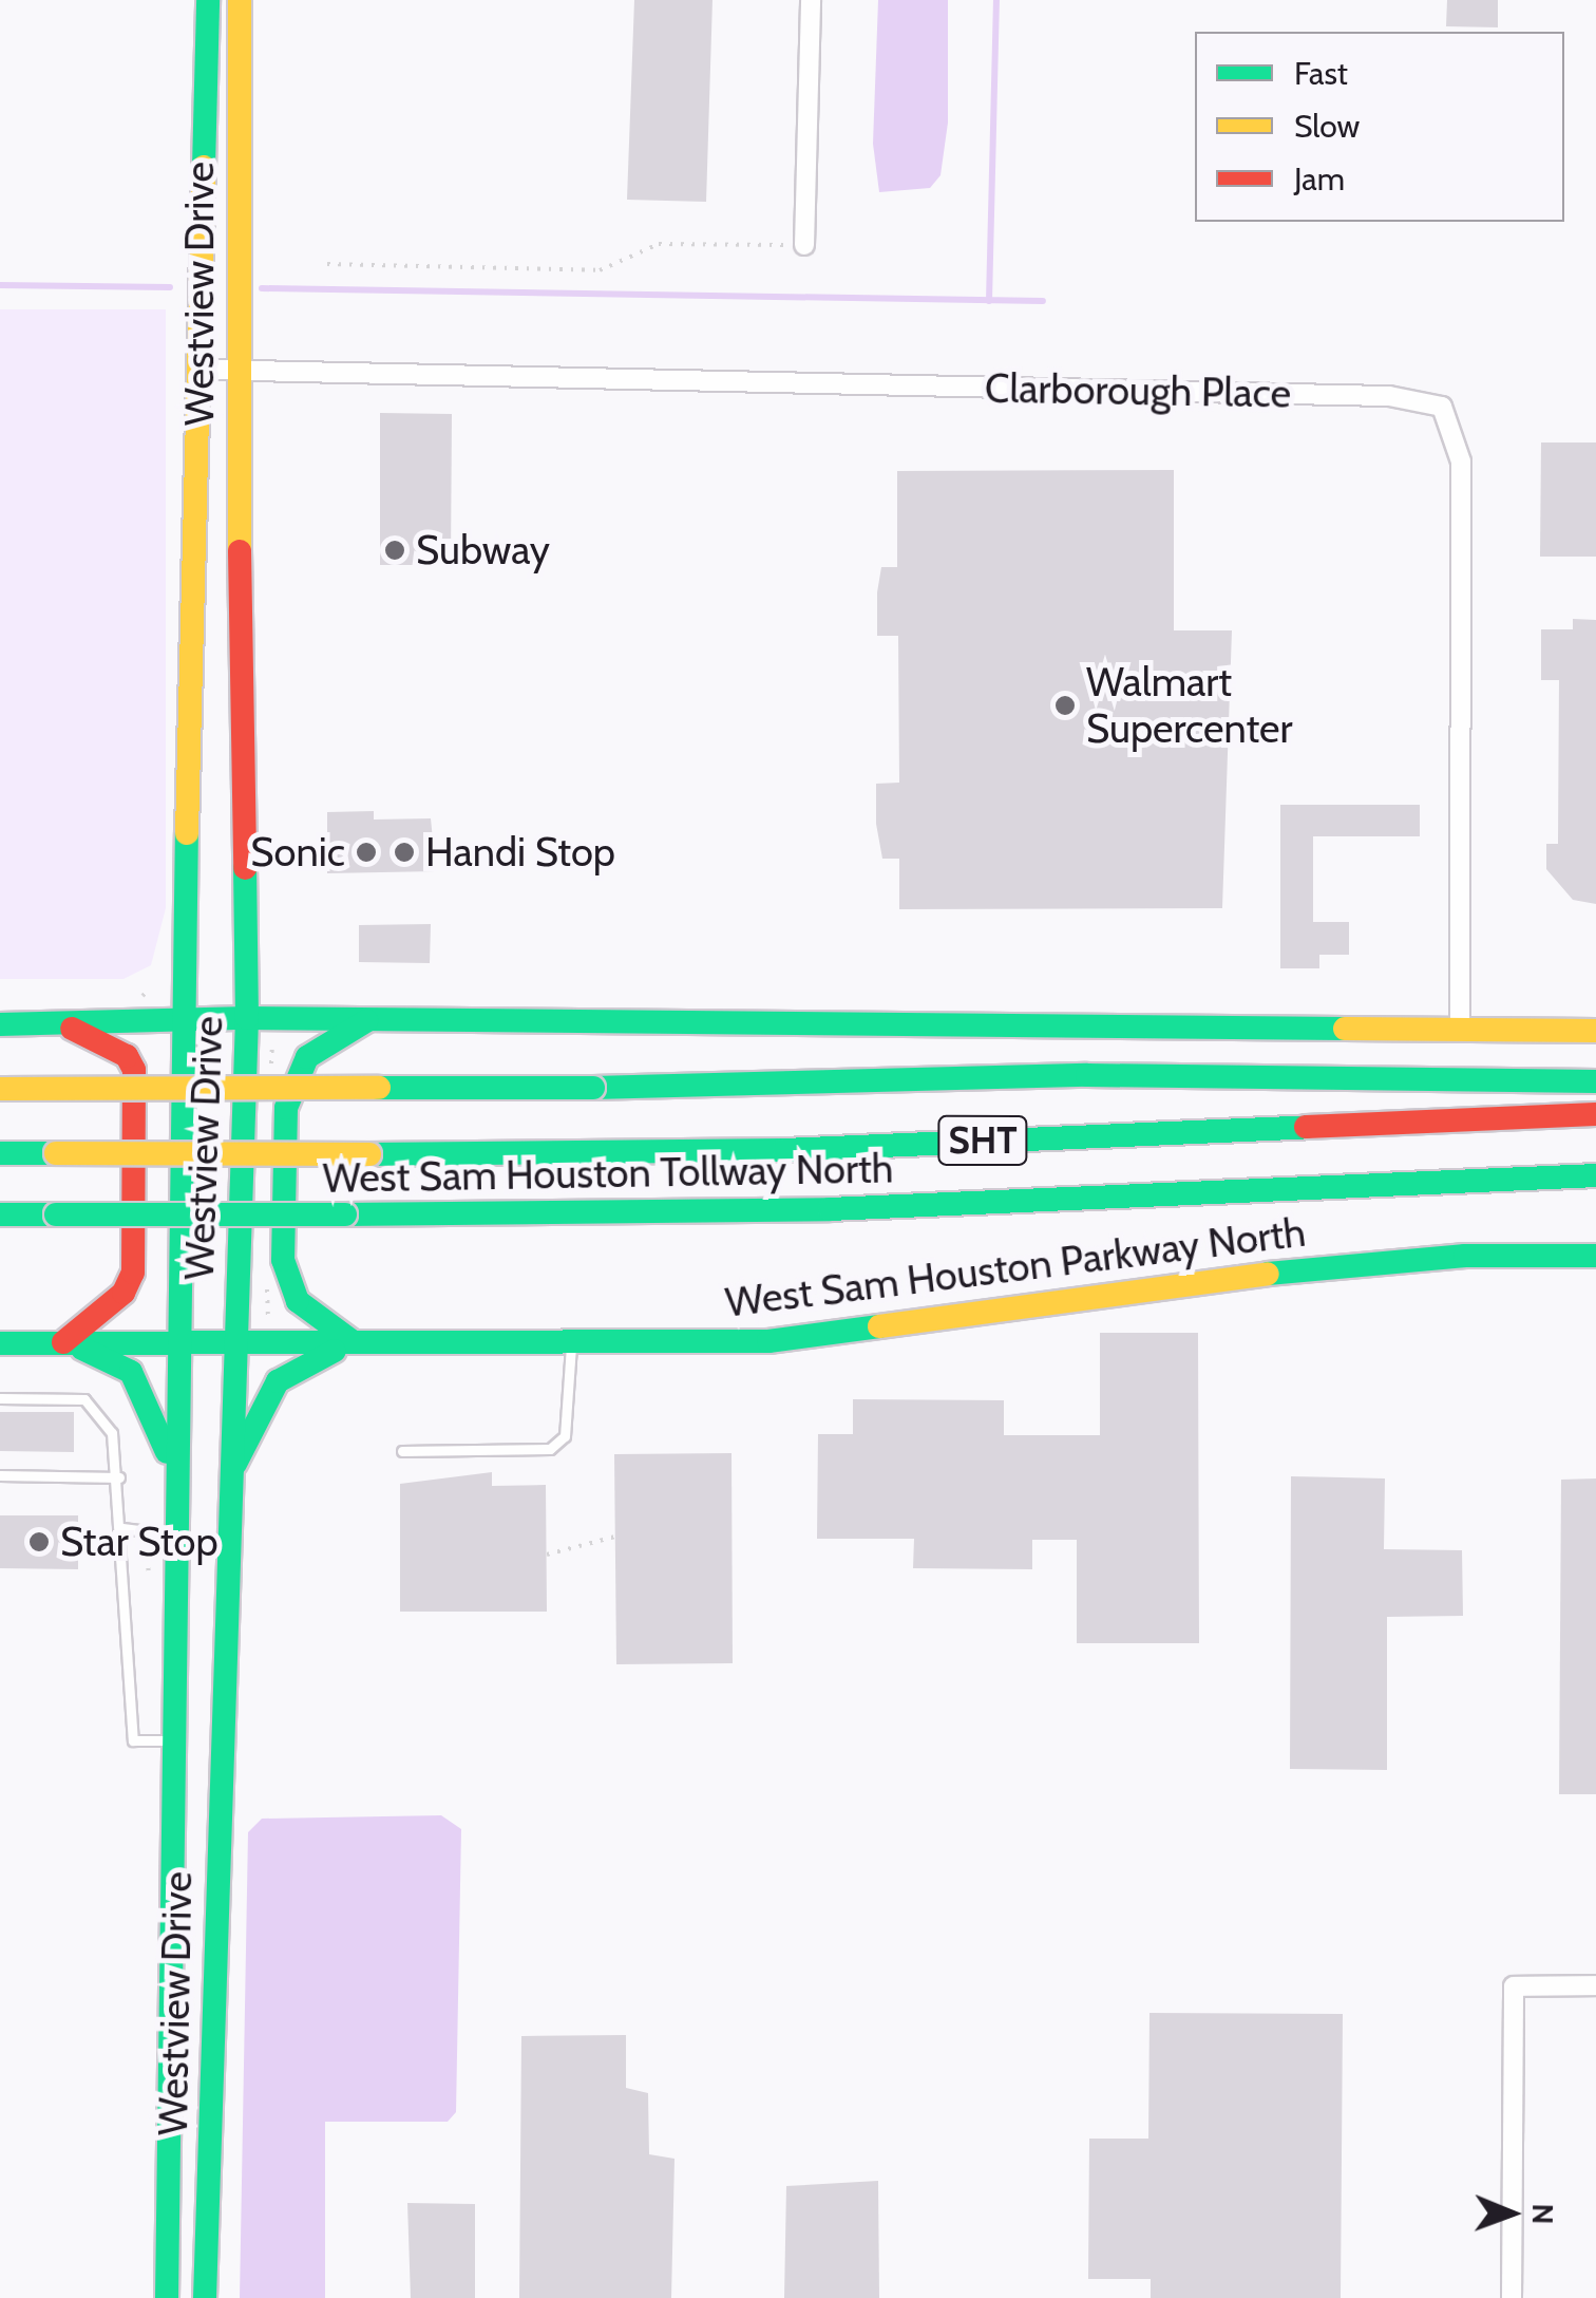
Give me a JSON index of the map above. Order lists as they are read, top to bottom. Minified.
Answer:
{"streets":{"main road":["Westview Drive","SHT","West Sam Houston Tollway North","West Sam Houston Parkway North"],"street":["Clarborough Place"]},"crossings":[["Westview Drive","Clarborough Place"],["Westview Drive","West Sam Houston Parkway North"]],"places":["Subway","Walmart Supercenter","Sonic","Handi Stop","Star Stop"],"legend":["Fast","Slow","Jam"],"north":"right"}
